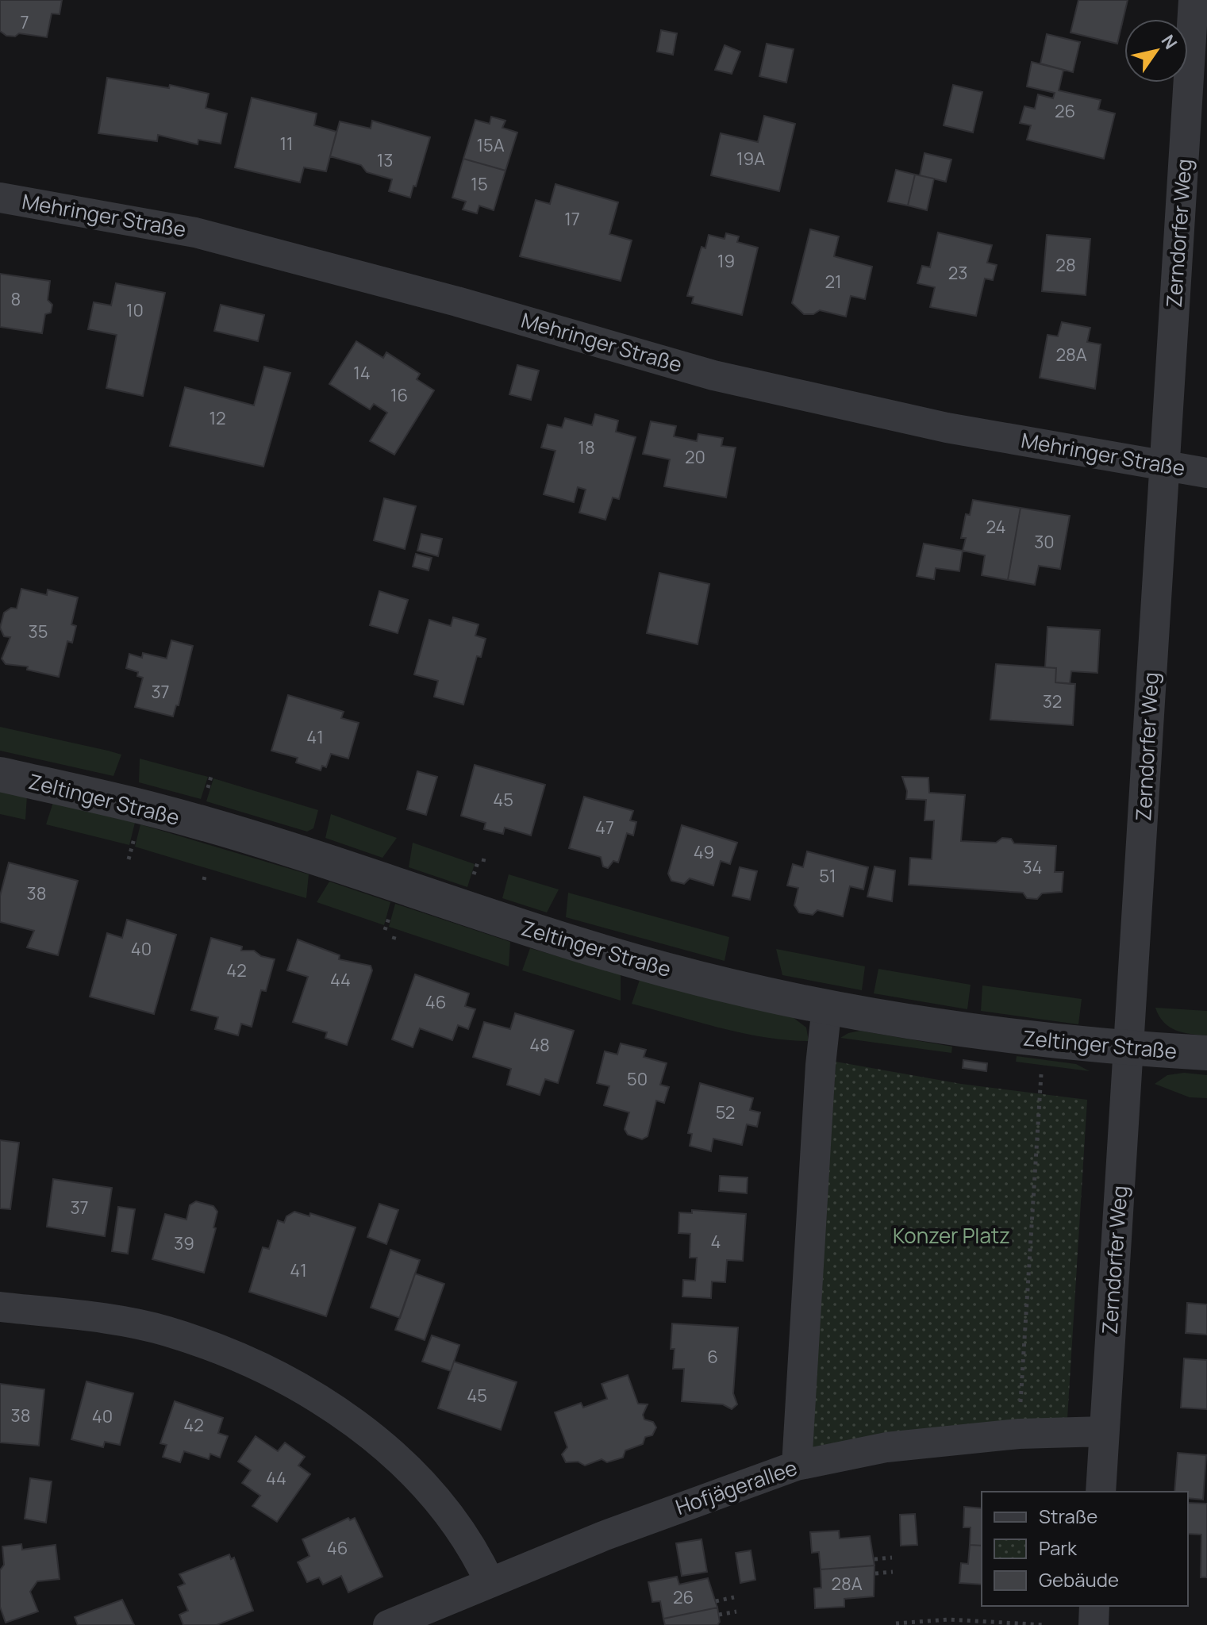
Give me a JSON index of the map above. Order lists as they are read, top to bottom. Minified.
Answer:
{"streets":{"street":["Mehringer Straße","Zerndorfer Weg","Zeltinger Straße","Hofjägerallee"]},"crossings":[["Mehringer Straße","Zerndorfer Weg"],["Zerndorfer Weg","Zeltinger Straße"],["Zerndorfer Weg","Hofjägerallee"]],"parks":["Konzer Platz"],"house_numbers":["7","26","11","15A","19A","13","15","17","19","28","23","21","8","10","28A","14","16","12","18","20","24","30","35","37","32","41","45","47","49","34","51","38","40","42","44","46","48","50","52","37","4","39","41","6","45","38","40","42","44","46","28A","26"],"legend":["Straße","Park","Gebäude"],"north":"top right"}
